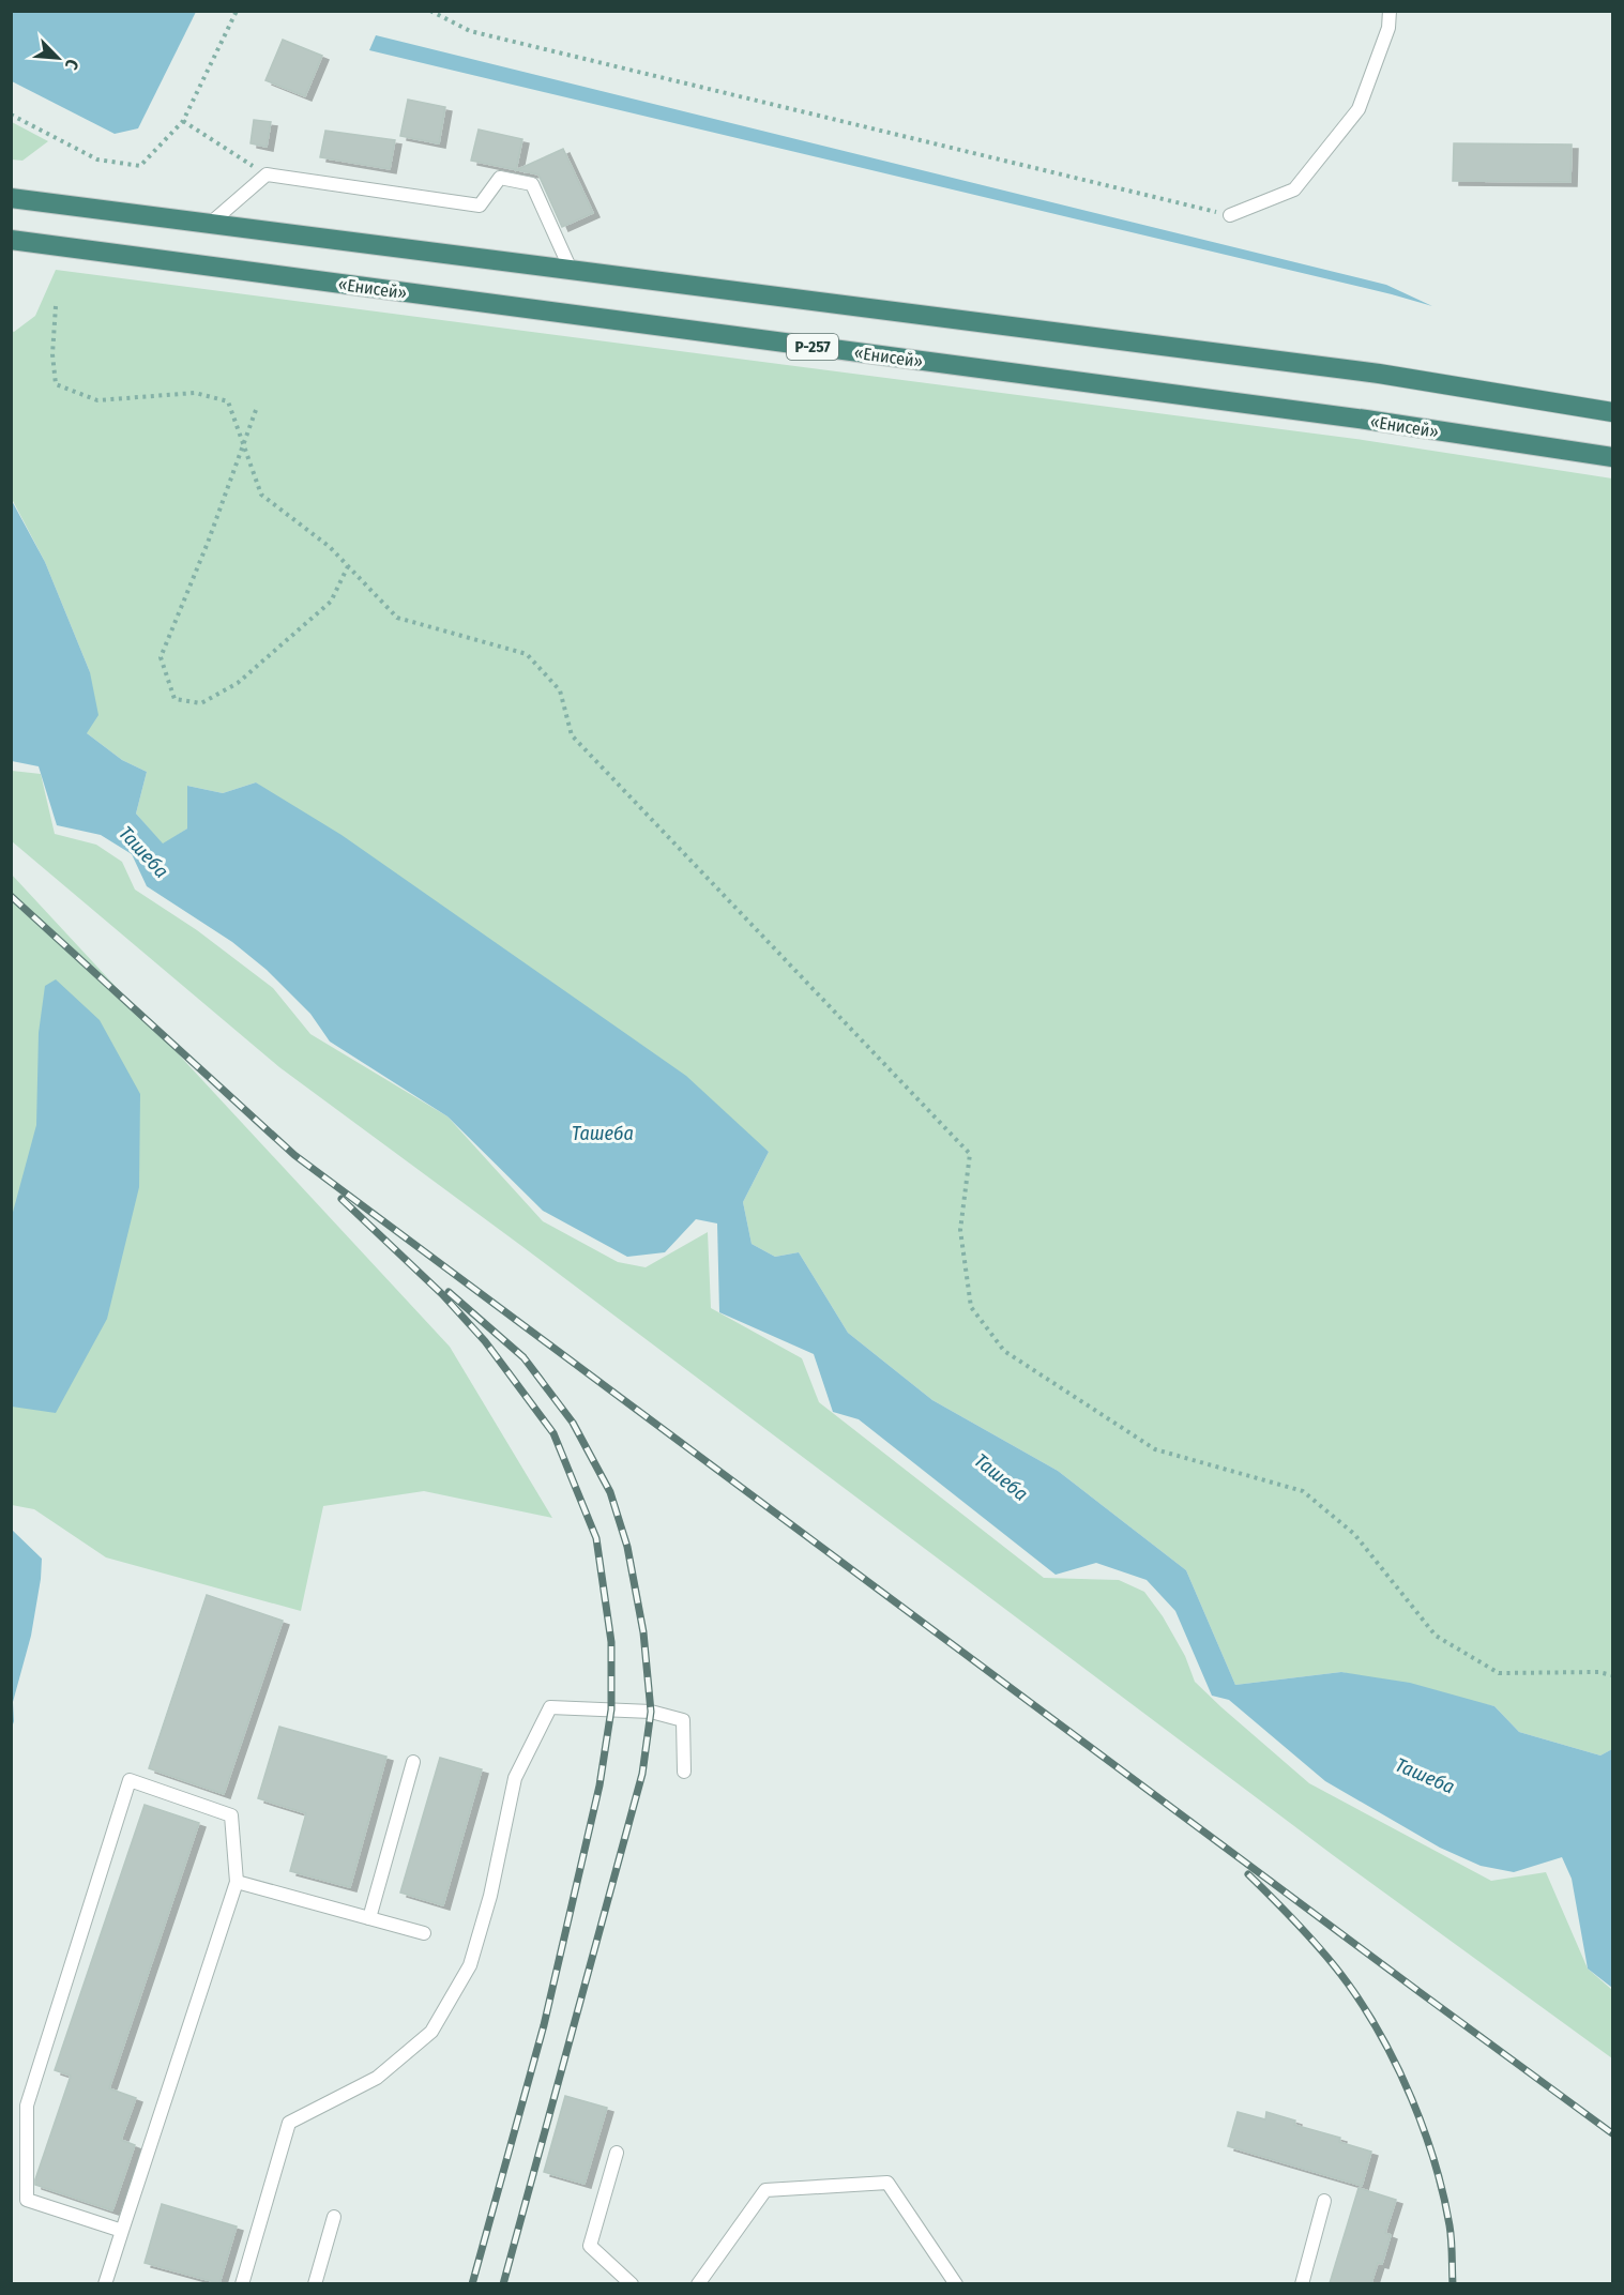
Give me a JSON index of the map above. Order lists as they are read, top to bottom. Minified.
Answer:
{"streets":{"highway":["«Енисей»","Р-257"]},"water":["Ташеба"],"north":"bottom right"}
